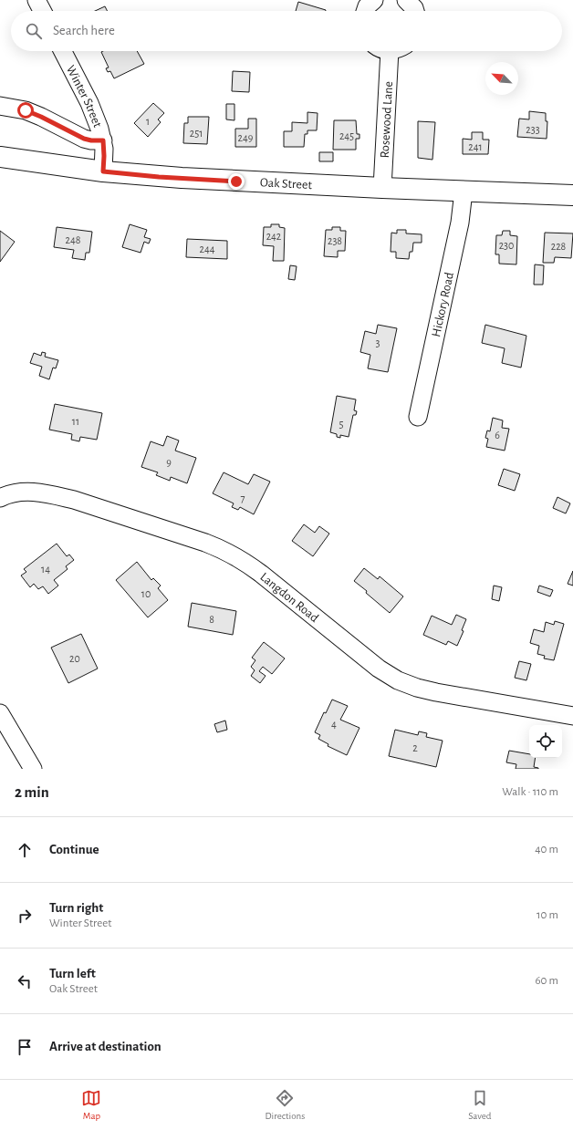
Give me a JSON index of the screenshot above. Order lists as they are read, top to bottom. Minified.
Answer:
{"streets":{"main road":["Oak Street"],"street":["Winter Street","Rosewood Lane","Hickory Road","Langdon Road"]},"crossings":[["Winter Street","Oak Street"],["Rosewood Lane","Oak Street"],["Oak Street","Hickory Road"]],"house_numbers":["1","233","251","245","249","241","242","248","238","230","228","244","3","11","5","6","9","7","14","10","8","20","4","2"],"north":"top left","page":{"search":"Search here","heading":["2 min","Walk · 110 m"],"list":[["Continue","40 m"],["Turn right","Winter Street","10 m"],["Turn left","Oak Street","60 m"],"Arrive at destination"],"nav":["Map","Directions","Saved"]}}
